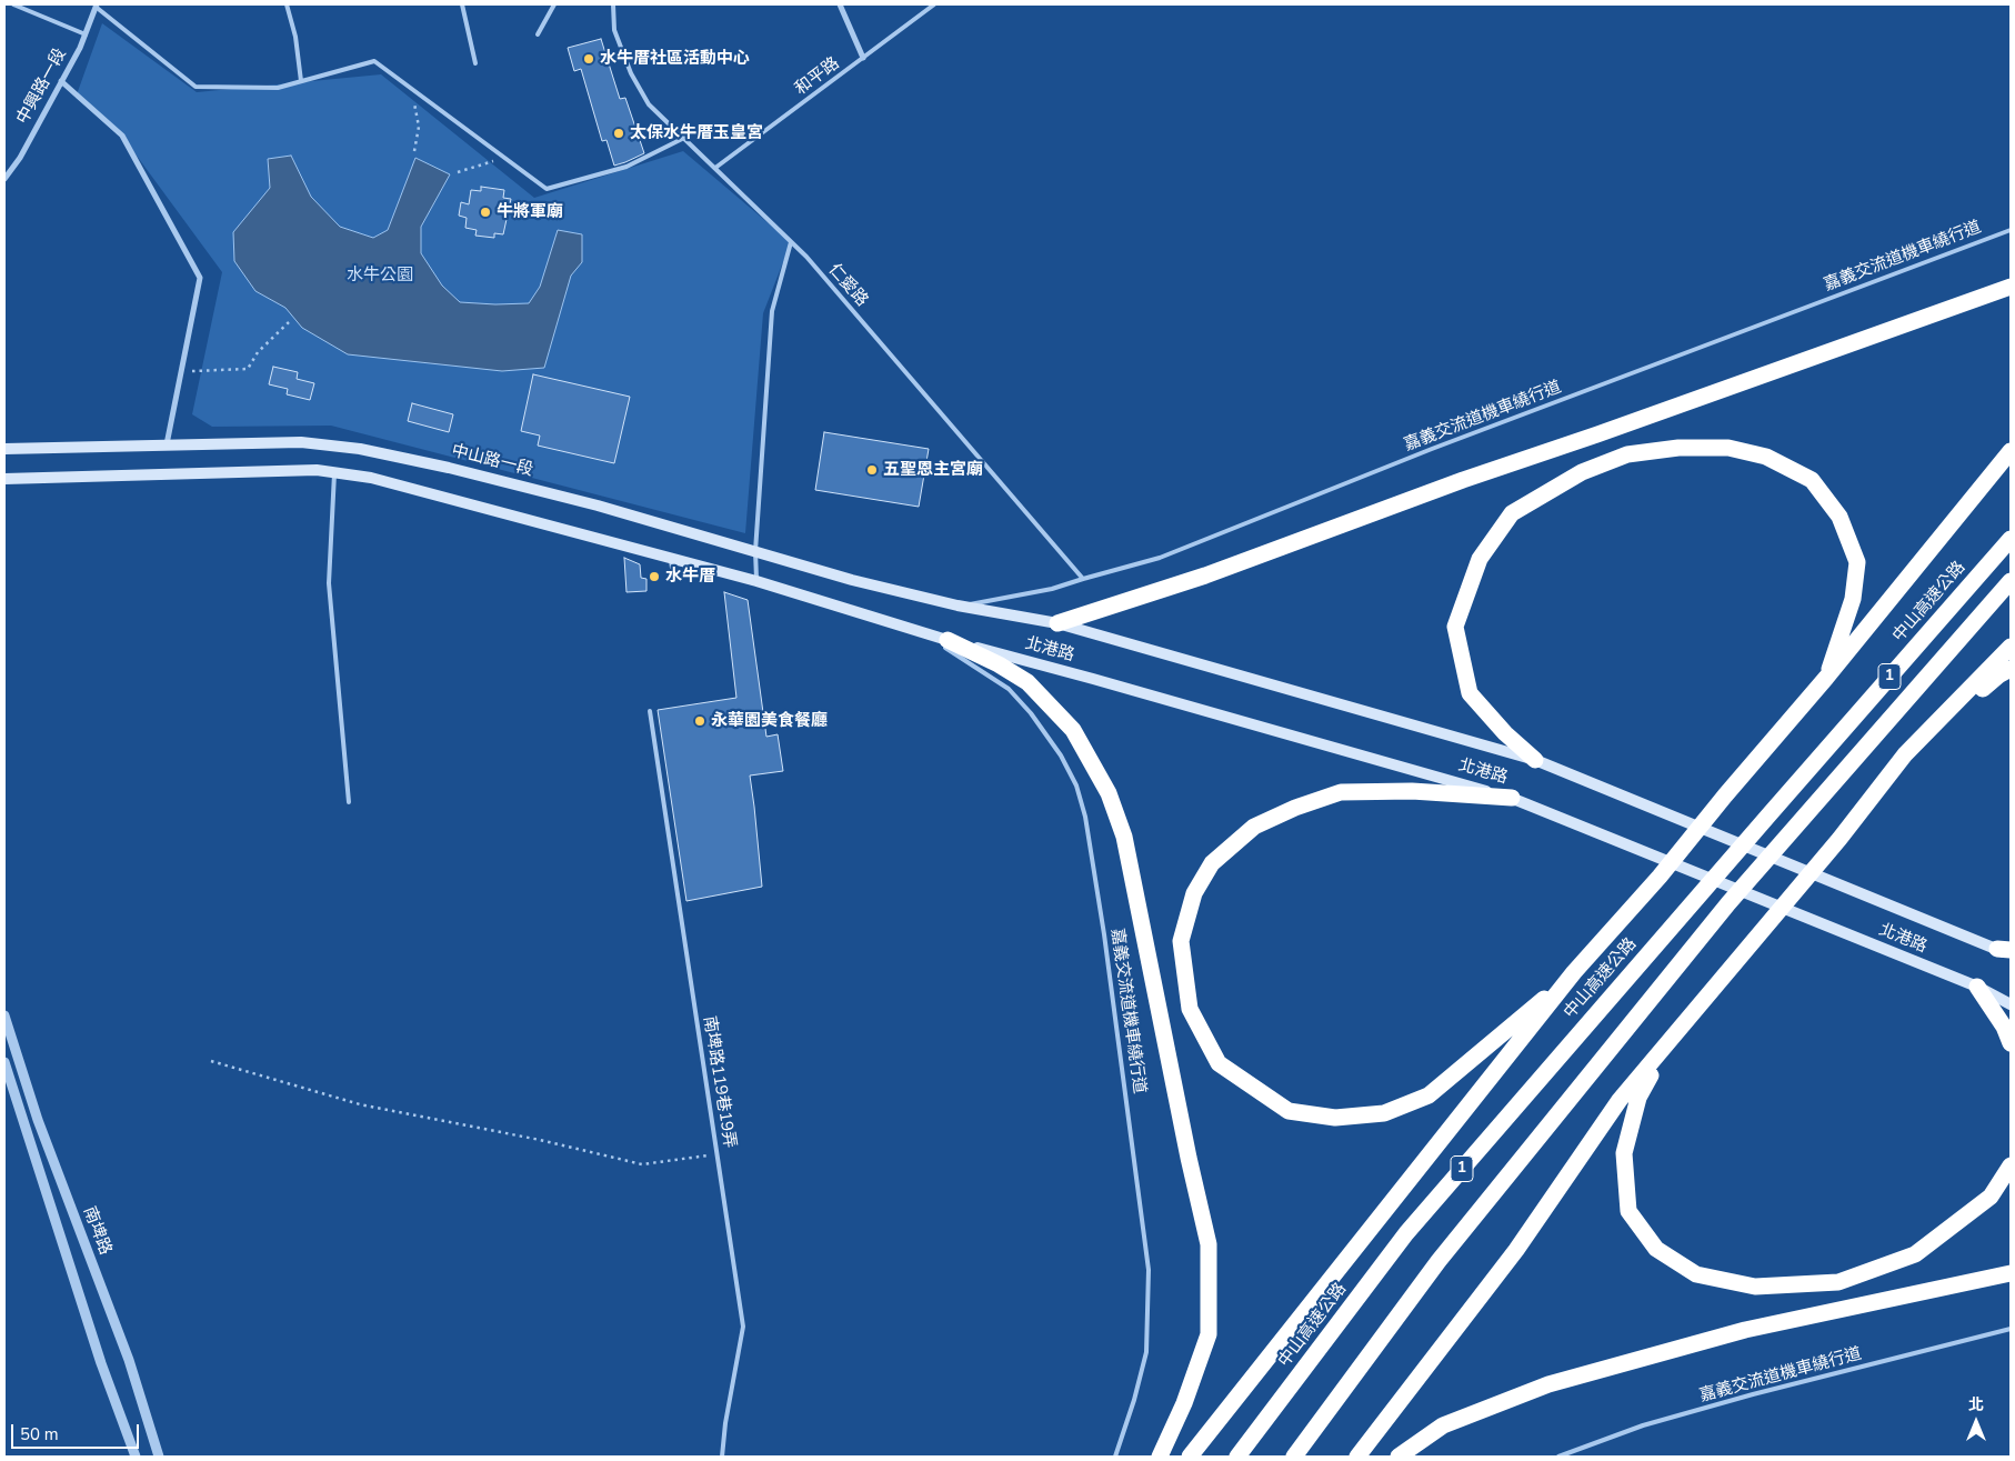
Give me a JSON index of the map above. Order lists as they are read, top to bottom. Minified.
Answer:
{"streets":{"highway":["中山高速公路","1"],"main road":["中山路一段","北港路"],"street":["中興路一段","南埤路"],"lane":["和平路","嘉義交流道機車繞行道","仁愛路","南埤路119巷19弄"]},"crossings":[["和平路","仁愛路"],["嘉義交流道機車繞行道","仁愛路"],["嘉義交流道機車繞行道","中山路一段"],["嘉義交流道機車繞行道","北港路"],["中山路一段","北港路"]],"parks":["水牛公園"],"places":["水牛厝社區活動中心","太保水牛厝玉皇宮","牛將軍廟","五聖恩主宮廟","水牛厝","永華園美食餐廳"],"scale_bar":"50 m","north":"top"}
